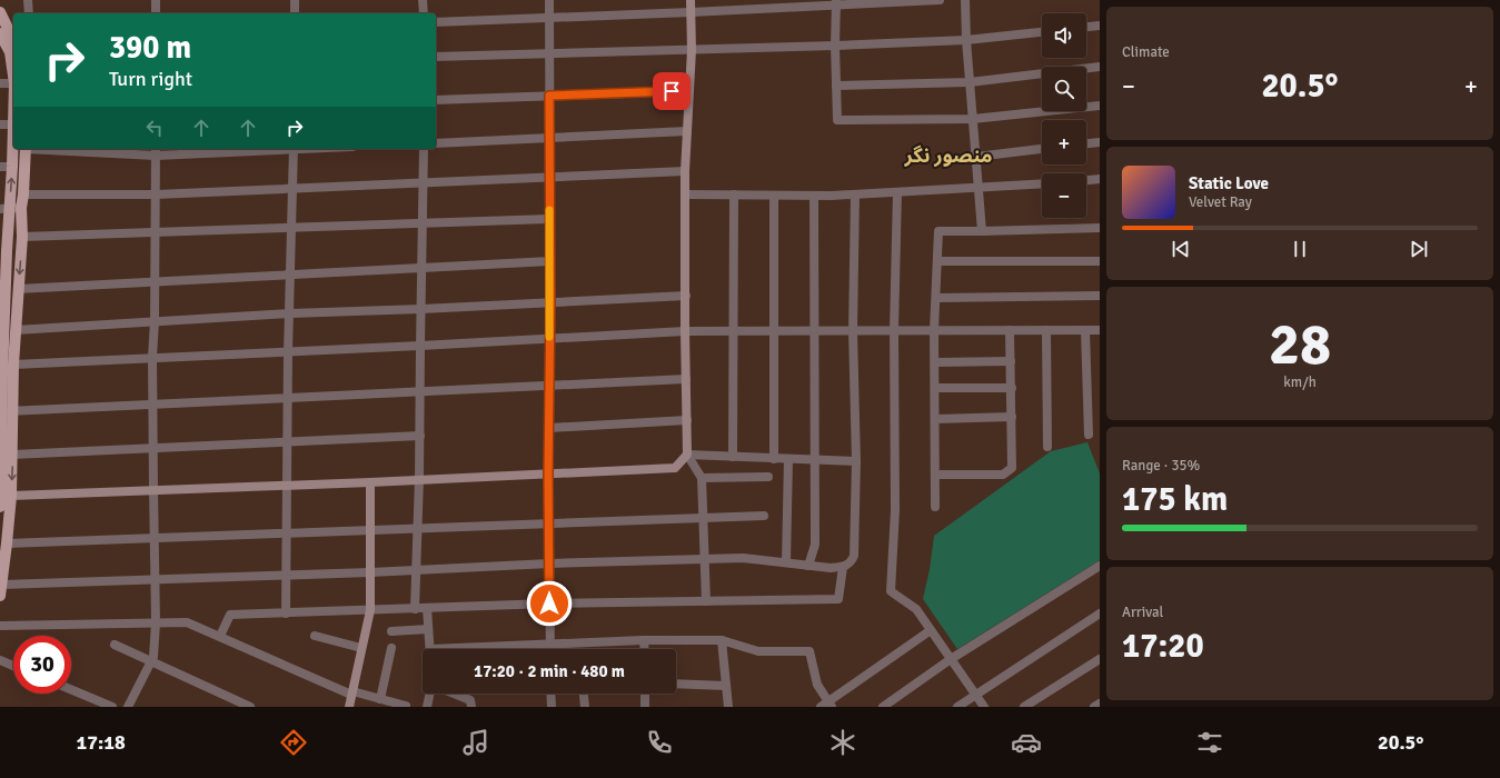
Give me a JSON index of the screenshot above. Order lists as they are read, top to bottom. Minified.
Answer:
{"districts":["منصور نگر"],"page":{"tile":["Climate",["28","km/h"],["Range · 35%","175 km"],["Arrival","17:20"]],"map_buttons":["+","−"],"turn":["390 m","Turn right"],"heat":["−","20.5°","+"],"song":["Static Love","Velvet Ray"],"limit":"30","trip":"17:20 · 2 min · 480 m","tabs":["17:18","20.5°"]}}
